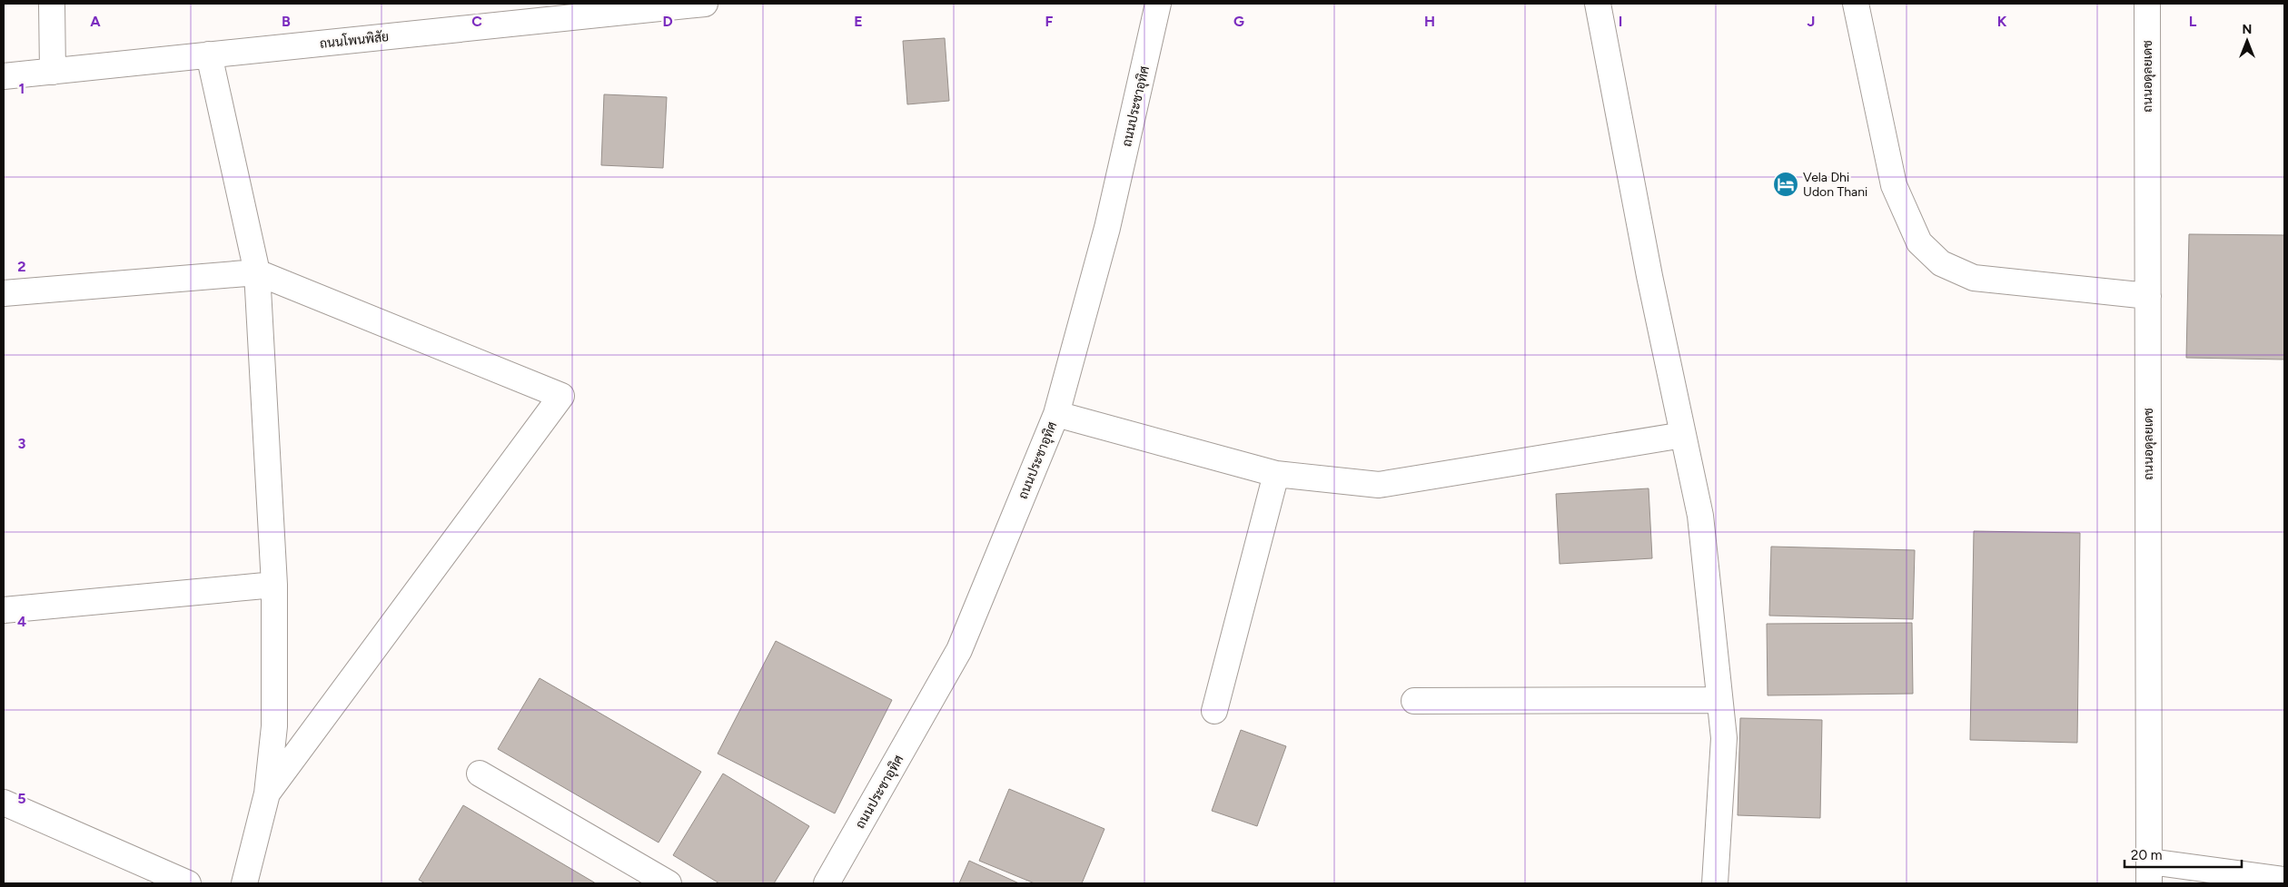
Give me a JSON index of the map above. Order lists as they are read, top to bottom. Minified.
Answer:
{"streets":{"street":["ถนนโพนพิสัย","ถนนอดุลยเดช","ถนนประชาอุทิศ"]},"places":{"hotel":["Vela Dhi Udon Thani"]},"scale_bar":"20 m","north":"top","grid":{"columns":["A","B","C","D","E","F","G","H","I","J","K","L"],"rows":["1","2","3","4","5"]}}
